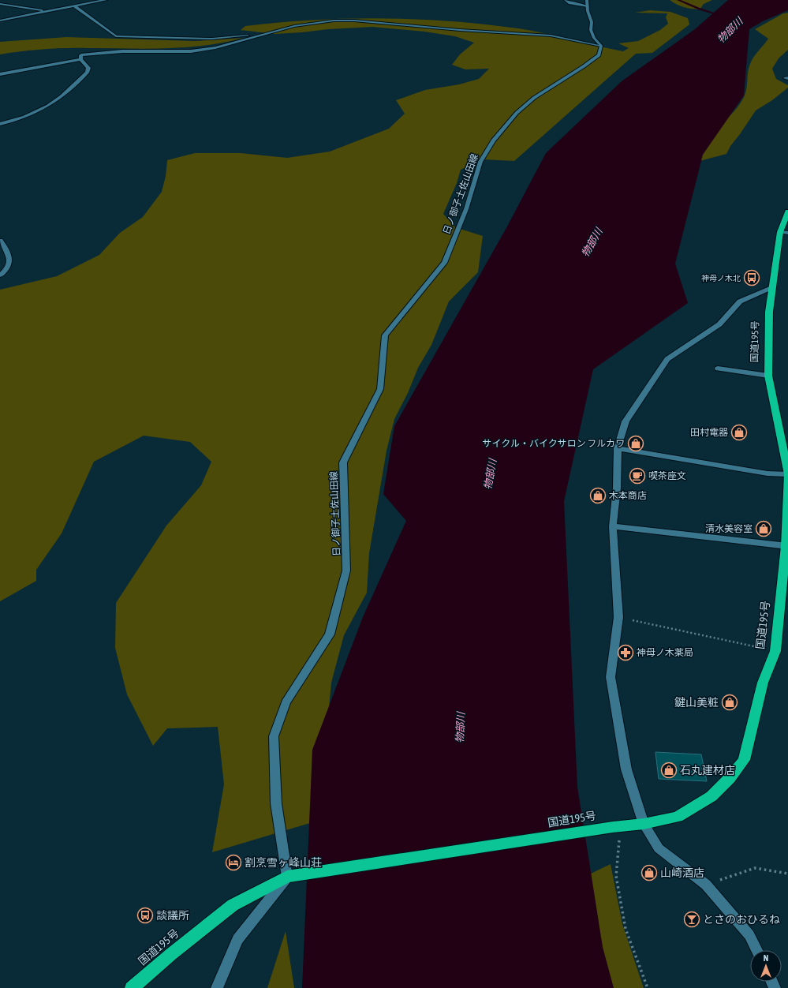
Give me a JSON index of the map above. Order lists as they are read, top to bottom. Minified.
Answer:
{"streets":{"highway":["国道195号"],"street":["日ノ御子土佐山田線"]},"crossings":[["日ノ御子土佐山田線","国道195号"]],"water":["物部川"],"places":{"bus stop":["神母ノ木北","談議所"],"shop":["田村電器","サイクル・バイクサロン フルカワ","木本商店","清水美容室","鍵山美粧","石丸建材店","山崎酒店"],"cafe":["喫茶座文"],"pharmacy":["神母ノ木薬局"],"hotel":["割烹雪ヶ峰山荘"],"bar":["とさのおひるね"]},"north":"top"}
